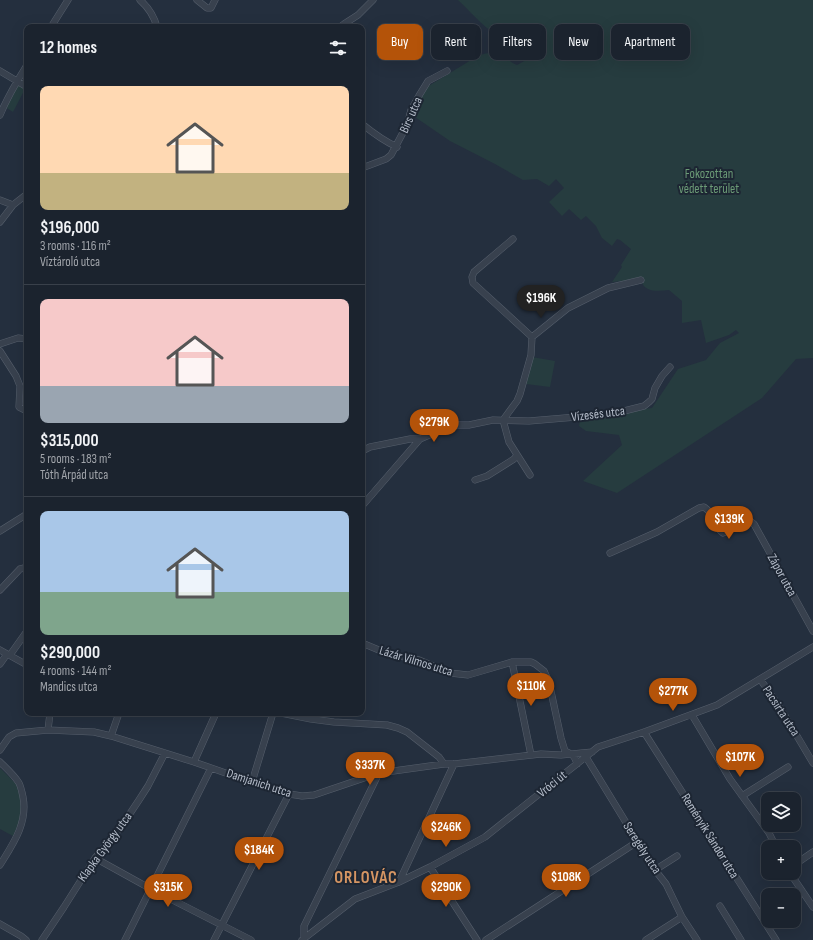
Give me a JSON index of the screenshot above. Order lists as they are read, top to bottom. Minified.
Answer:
{"streets":{"street":["Birs utca","Vízesés utca","Zápor utca","Lázár Vilmos utca","Pacsirta utca","Damjanich utca","Vróci út","Reményik Sándor utca","Klapka György utca","Seregély utca"]},"crossings":[["Lázár Vilmos utca","Damjanich utca"],["Pacsirta utca","Vróci út"],["Damjanich utca","Vróci út"],["Damjanich utca","Klapka György utca"],["Vróci út","Reményik Sándor utca"],["Vróci út","Seregély utca"]],"districts":["ORLOVÁC"],"parks":["Fokozottan védett terület"],"page":{"chip":["Buy","Rent","Filters","New","Apartment"],"heading":"12 homes","list":[{"name":"$196,000","note":"3 rooms · 116 m² · Víztároló utca"},{"name":"$315,000","note":"5 rooms · 183 m² · Tóth Árpád utca"},{"name":"$290,000","note":"4 rooms · 144 m² · Mandics utca"}],"price":["$196K","$279K","$139K","$110K","$277K","$107K","$337K","$246K","$184K","$108K","$315K","$290K"],"map_buttons":["+","−"]}}
